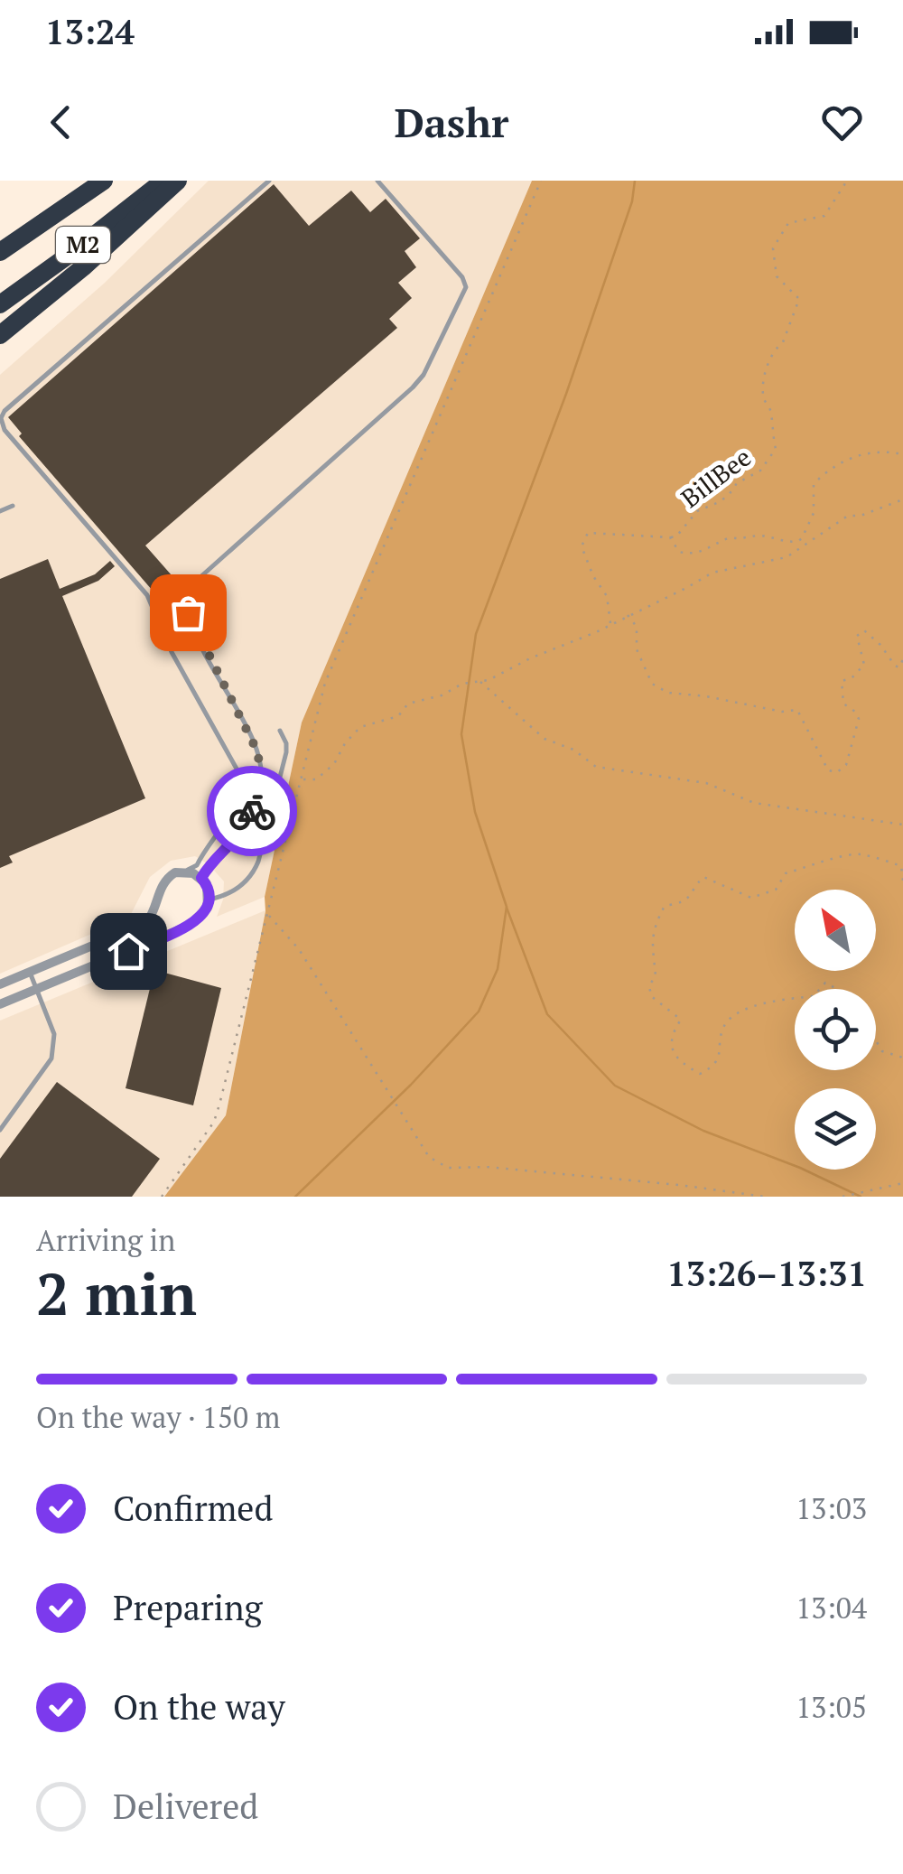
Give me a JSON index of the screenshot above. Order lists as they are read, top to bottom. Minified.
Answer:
{"streets":{"highway":["M2"],"path":["BillBee"]},"north":"top left","page":{"status":"13:24","header":"Dashr","heading":["2 min","Arriving in","13:26–13:31"],"bar":"On the way · 150 m","list":[["Confirmed","13:03"],["Preparing","13:04"],["On the way","13:05"],"Delivered"]}}
